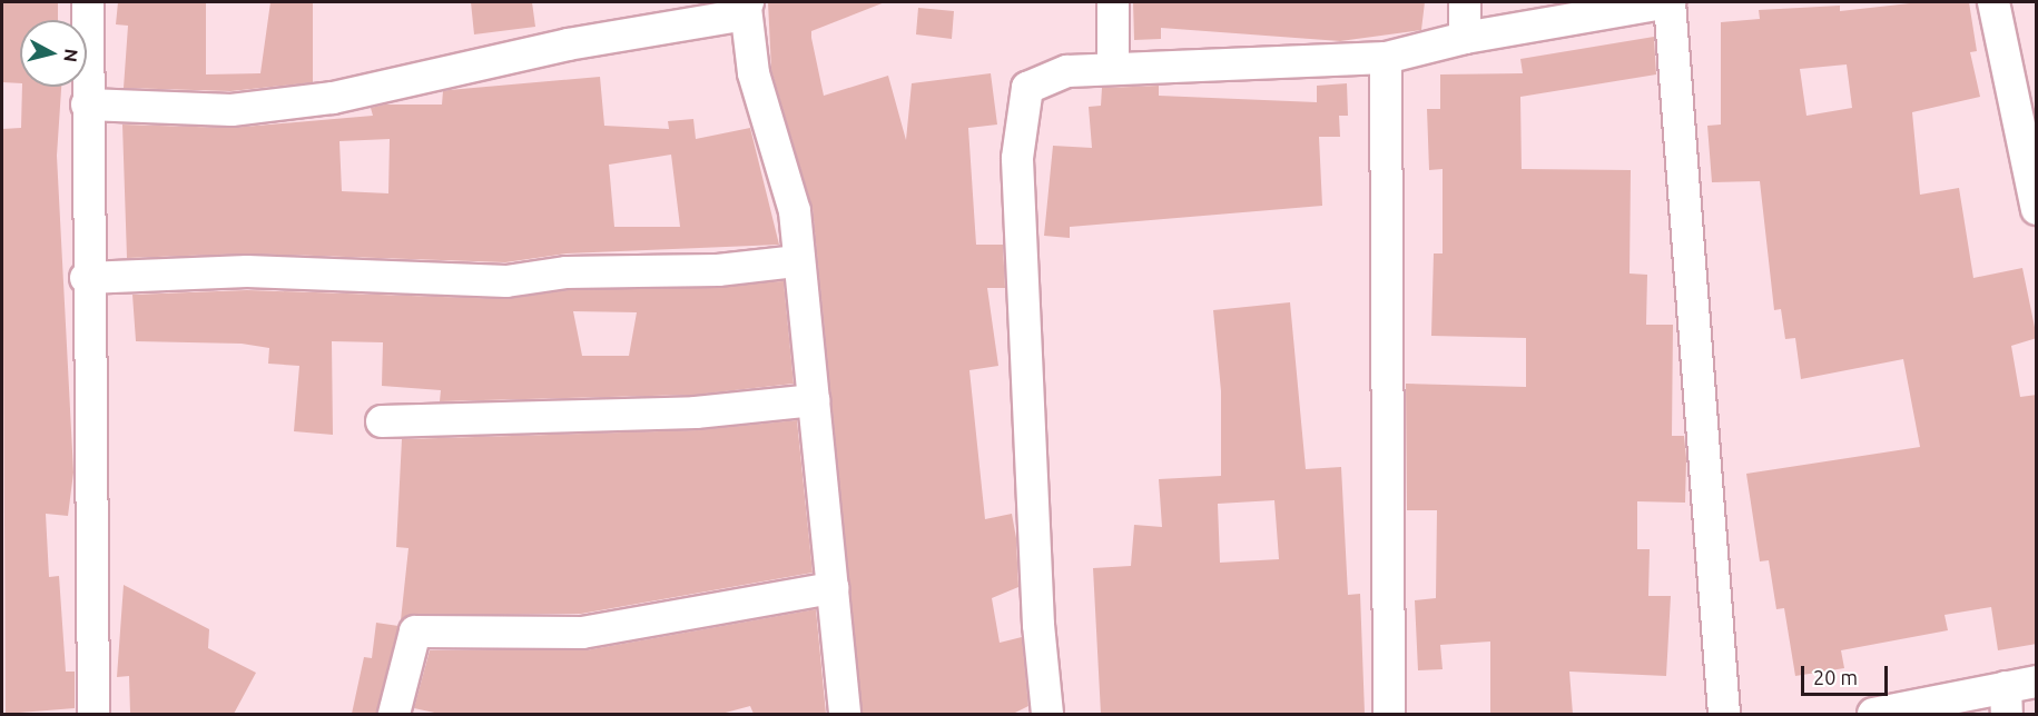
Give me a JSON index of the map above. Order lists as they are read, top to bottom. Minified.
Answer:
{"scale_bar":"20 m","north":"right"}
